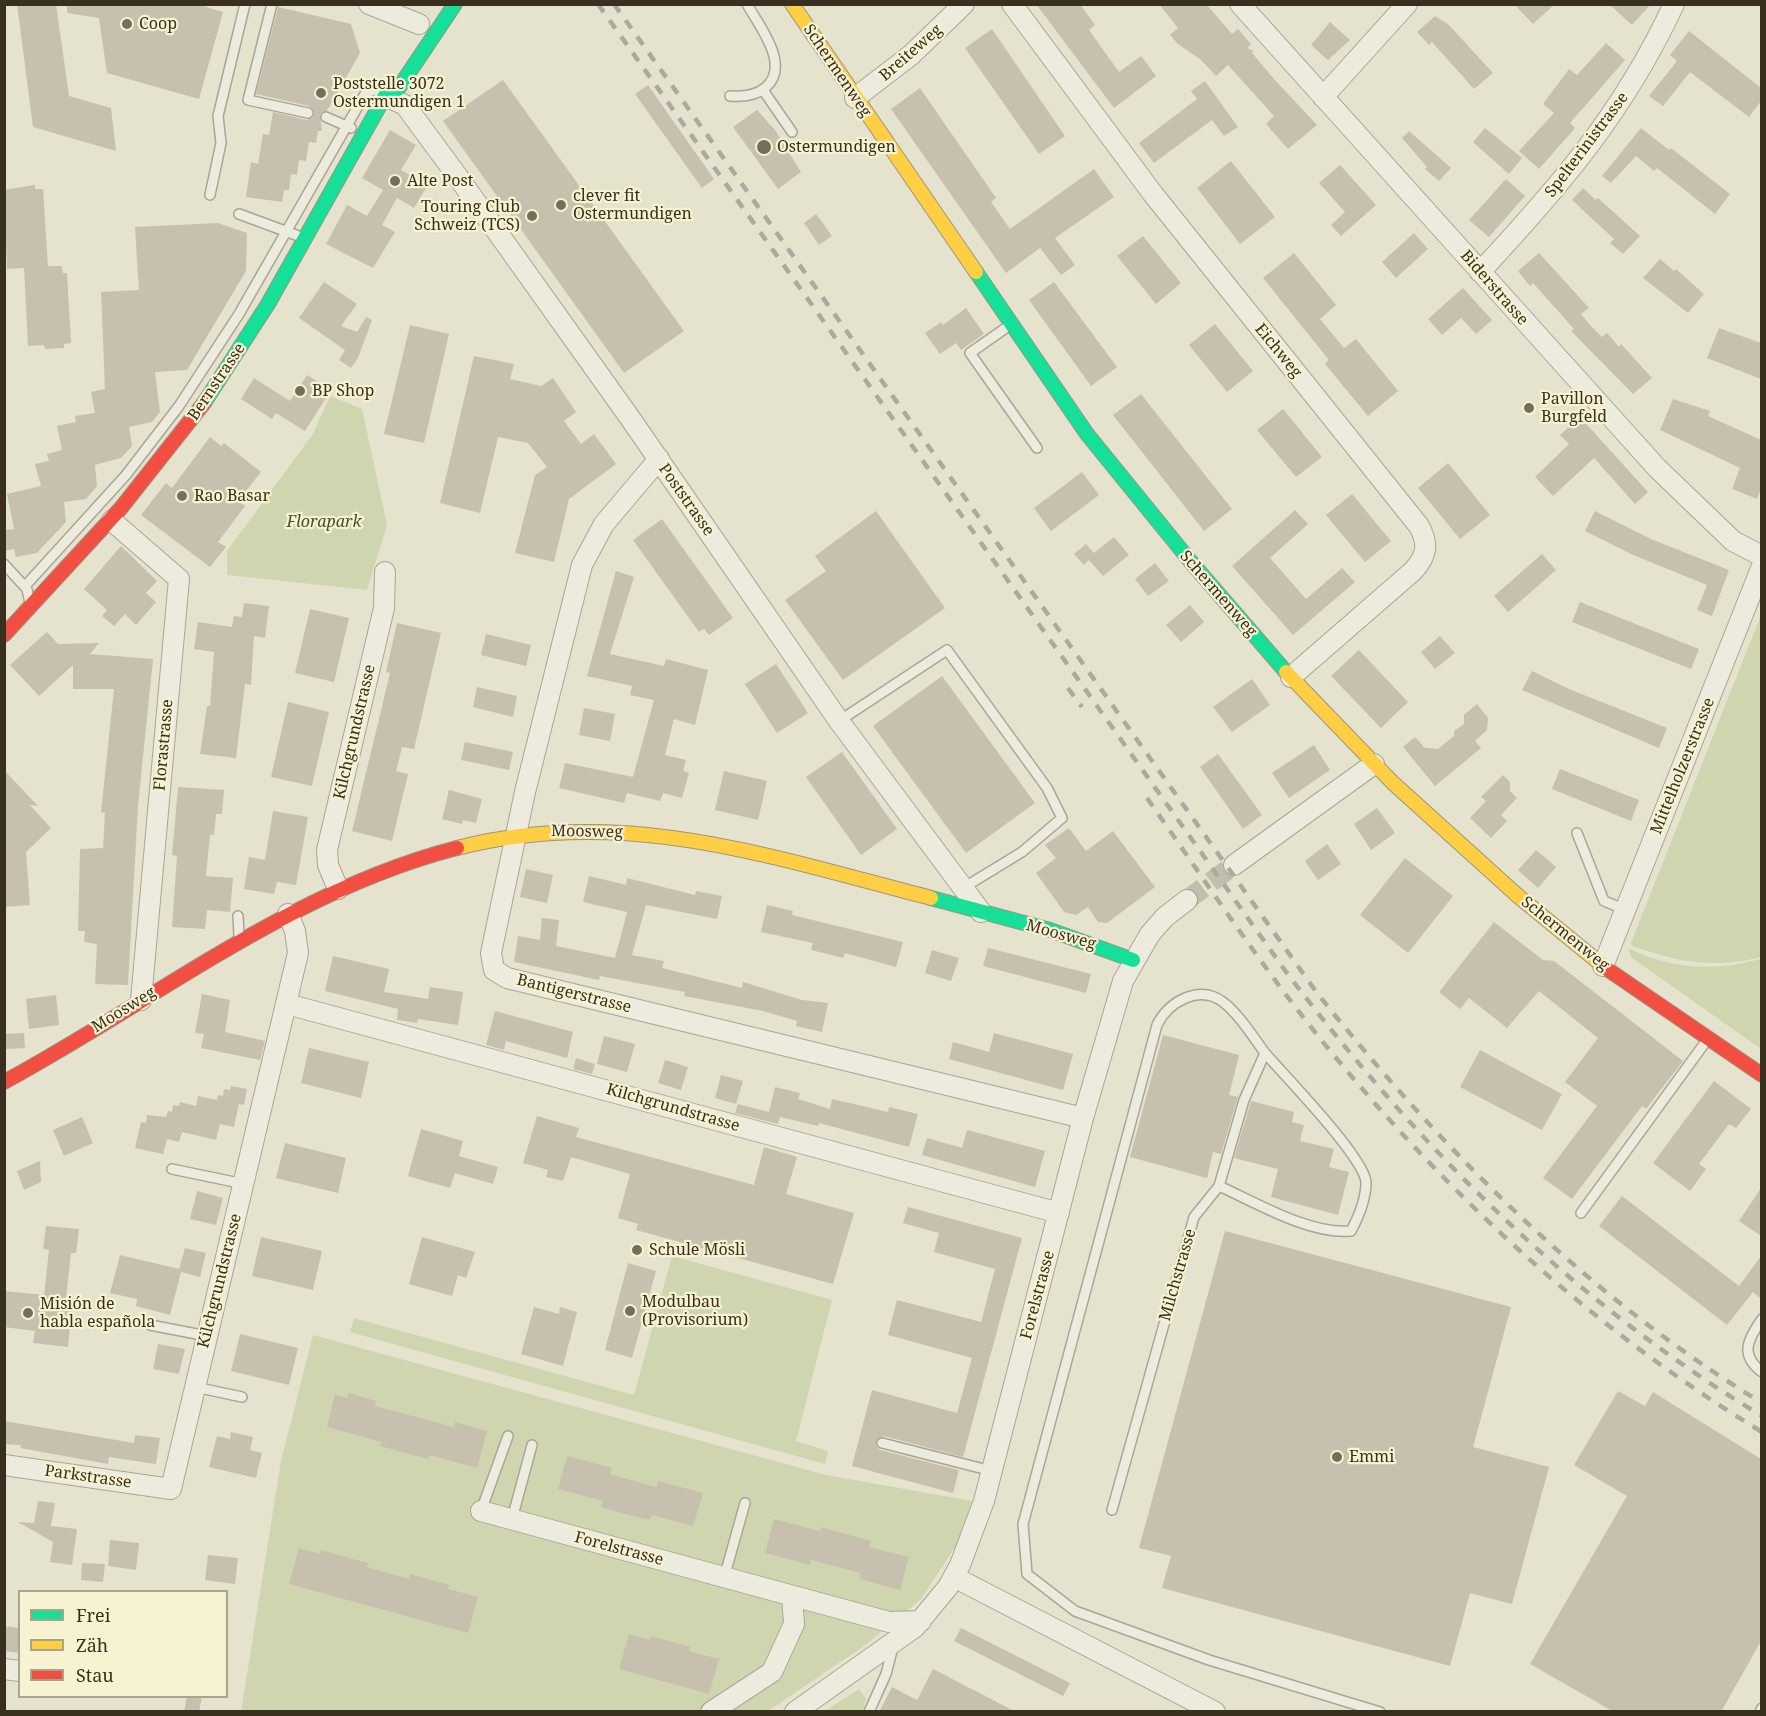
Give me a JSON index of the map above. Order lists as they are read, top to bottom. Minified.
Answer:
{"streets":{"street":["Breiteweg","Schermenweg","Spelterinistrasse","Biderstrasse","Eichweg","Bernstrasse","Poststrasse","Kilchgrundstrasse","Florastrasse","Mittelholzerstrasse","Moosweg","Bantigerstrasse","Forelstrasse","Parkstrasse"],"lane":["Milchstrasse"]},"crossings":[["Breiteweg","Schermenweg"],["Schermenweg","Eichweg"],["Schermenweg","Mittelholzerstrasse"],["Spelterinistrasse","Biderstrasse"],["Bernstrasse","Poststrasse"],["Bernstrasse","Florastrasse"],["Poststrasse","Moosweg"],["Poststrasse","Bantigerstrasse"],["Kilchgrundstrasse","Moosweg"],["Kilchgrundstrasse","Forelstrasse"],["Kilchgrundstrasse","Parkstrasse"],["Florastrasse","Moosweg"],["Moosweg","Bantigerstrasse"],["Moosweg","Forelstrasse"],["Bantigerstrasse","Forelstrasse"]],"parks":["Florapark"],"places":["Coop","Poststelle 3072 Ostermundigen 1","Ostermundigen","Alte Post","clever fit Ostermundigen","Touring Club Schweiz (TCS)","BP Shop","Pavillon Burgfeld","Rao Basar","Schule Mösli","Modulbau (Provisorium)","Misión de habla española","Emmi"],"legend":["Frei","Zäh","Stau"]}
